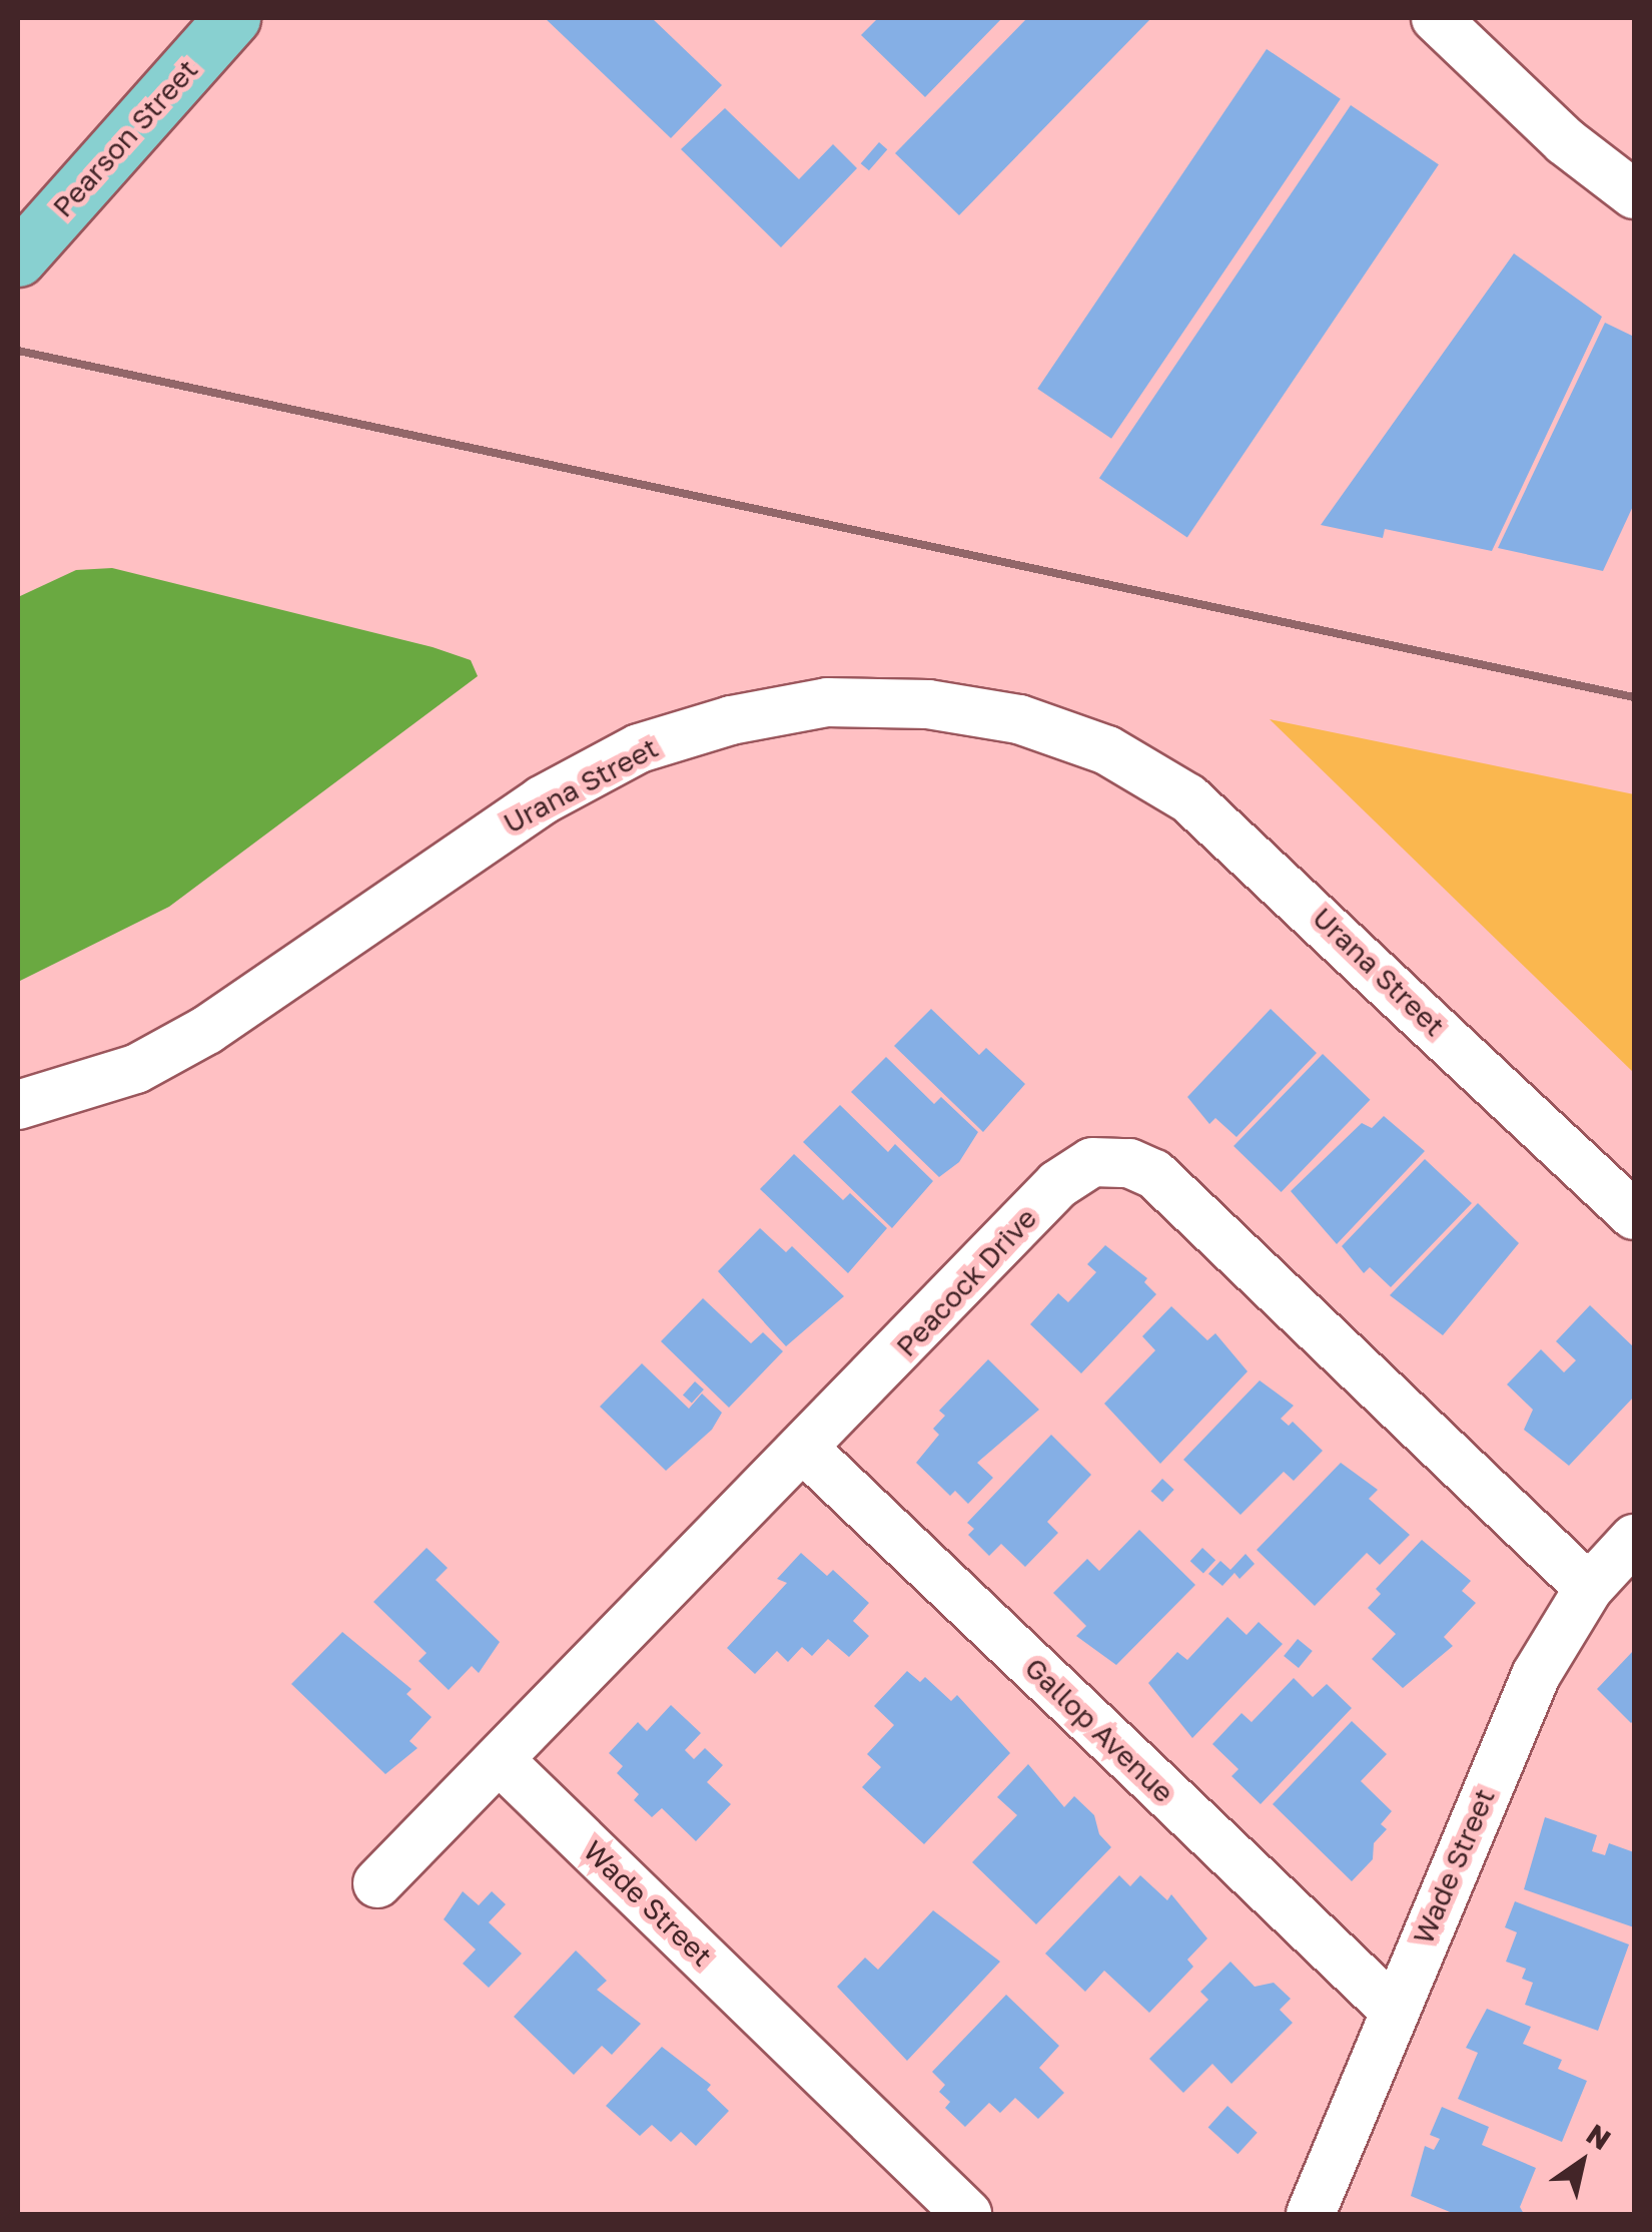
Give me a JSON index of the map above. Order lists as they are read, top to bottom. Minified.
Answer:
{"streets":{"main road":["Pearson Street"],"street":["Urana Street","Peacock Drive","Gallop Avenue","Wade Street"]},"crossings":[["Peacock Drive","Gallop Avenue"],["Peacock Drive","Wade Street"],["Gallop Avenue","Wade Street"]],"north":"top right"}
